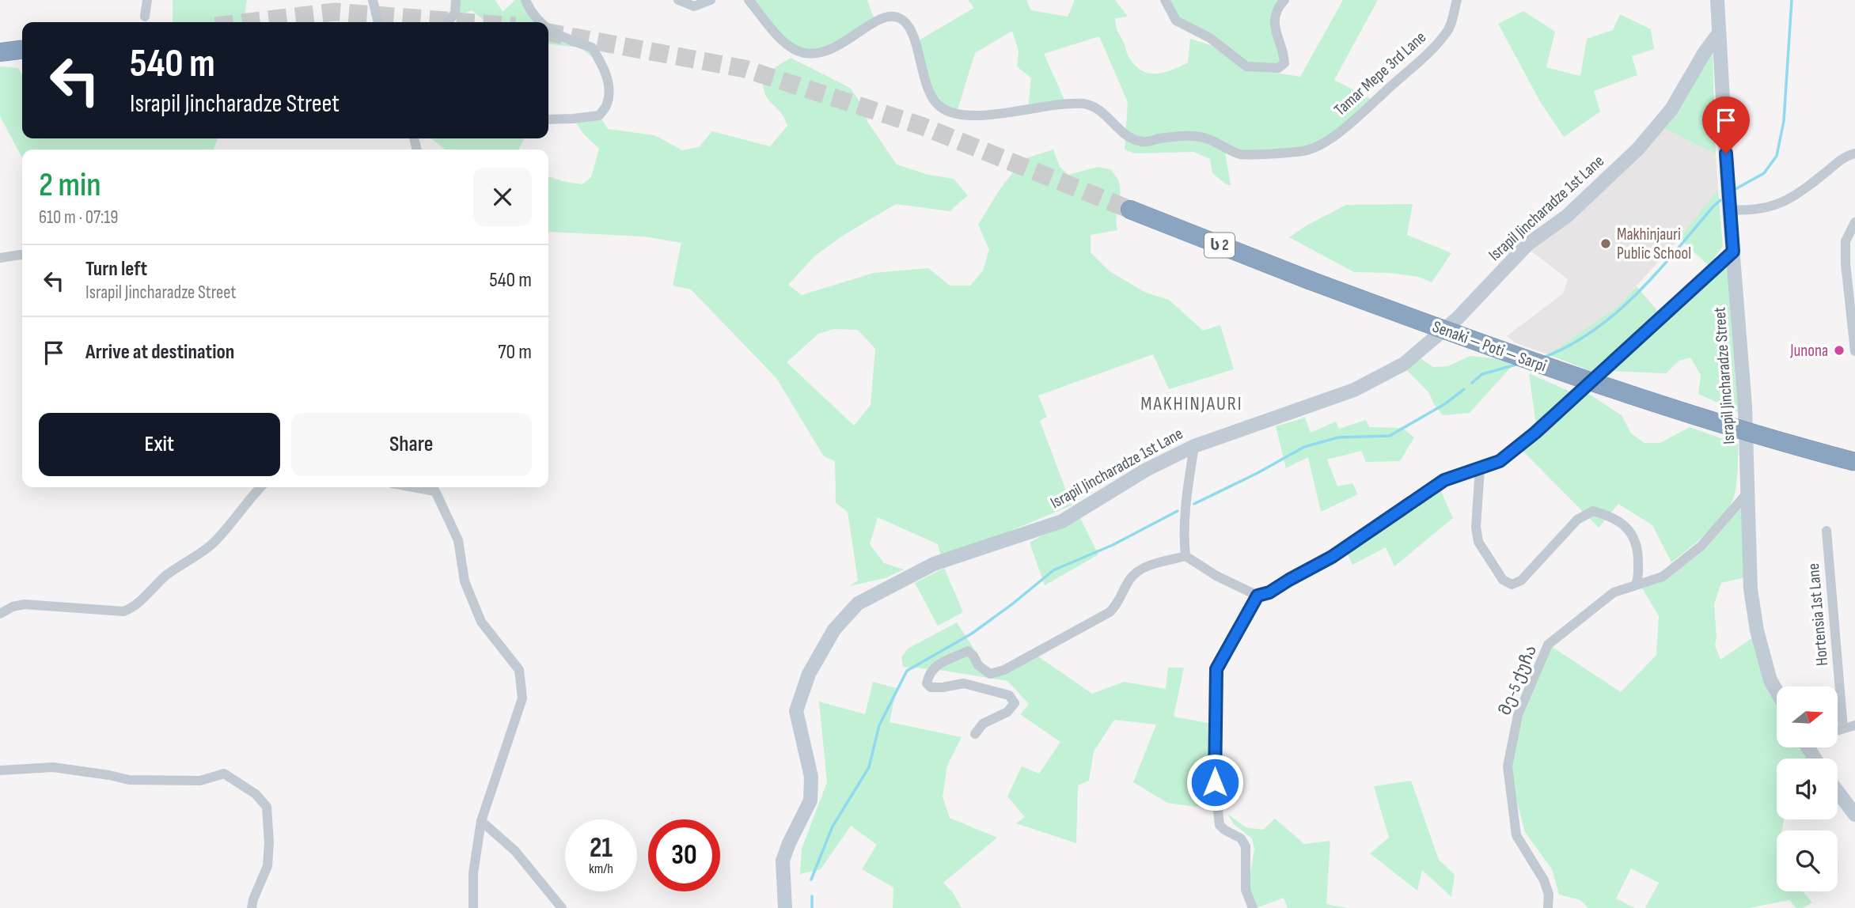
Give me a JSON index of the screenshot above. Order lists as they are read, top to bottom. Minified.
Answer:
{"streets":{"highway":["ს 2","Senaki — Poti — Sarpi"],"street":["Tamar Mepe 3rd Lane","Israpil Jincharadze 1st Lane","Israpil Jincharadze Street","Hortensia 1st Lane","მე-5 ქუჩა"]},"crossings":[["Israpil Jincharadze 1st Lane","Israpil Jincharadze Street"],["Israpil Jincharadze Street","მე-5 ქუჩა"]],"districts":["MAKHINJAURI"],"places":["Makhinjauri Public School","Junona"],"north":"right","page":{"turn":["540 m","Israpil Jincharadze Street"],"heading":["2 min","610 m · 07:19"],"list":[{"name":"Turn left","note":"Israpil Jincharadze Street","value":"540 m"},{"name":"Arrive at destination","value":"70 m"}],"buttons":["Exit","Share"],"speed":"21 km/h","limit":"30"}}
